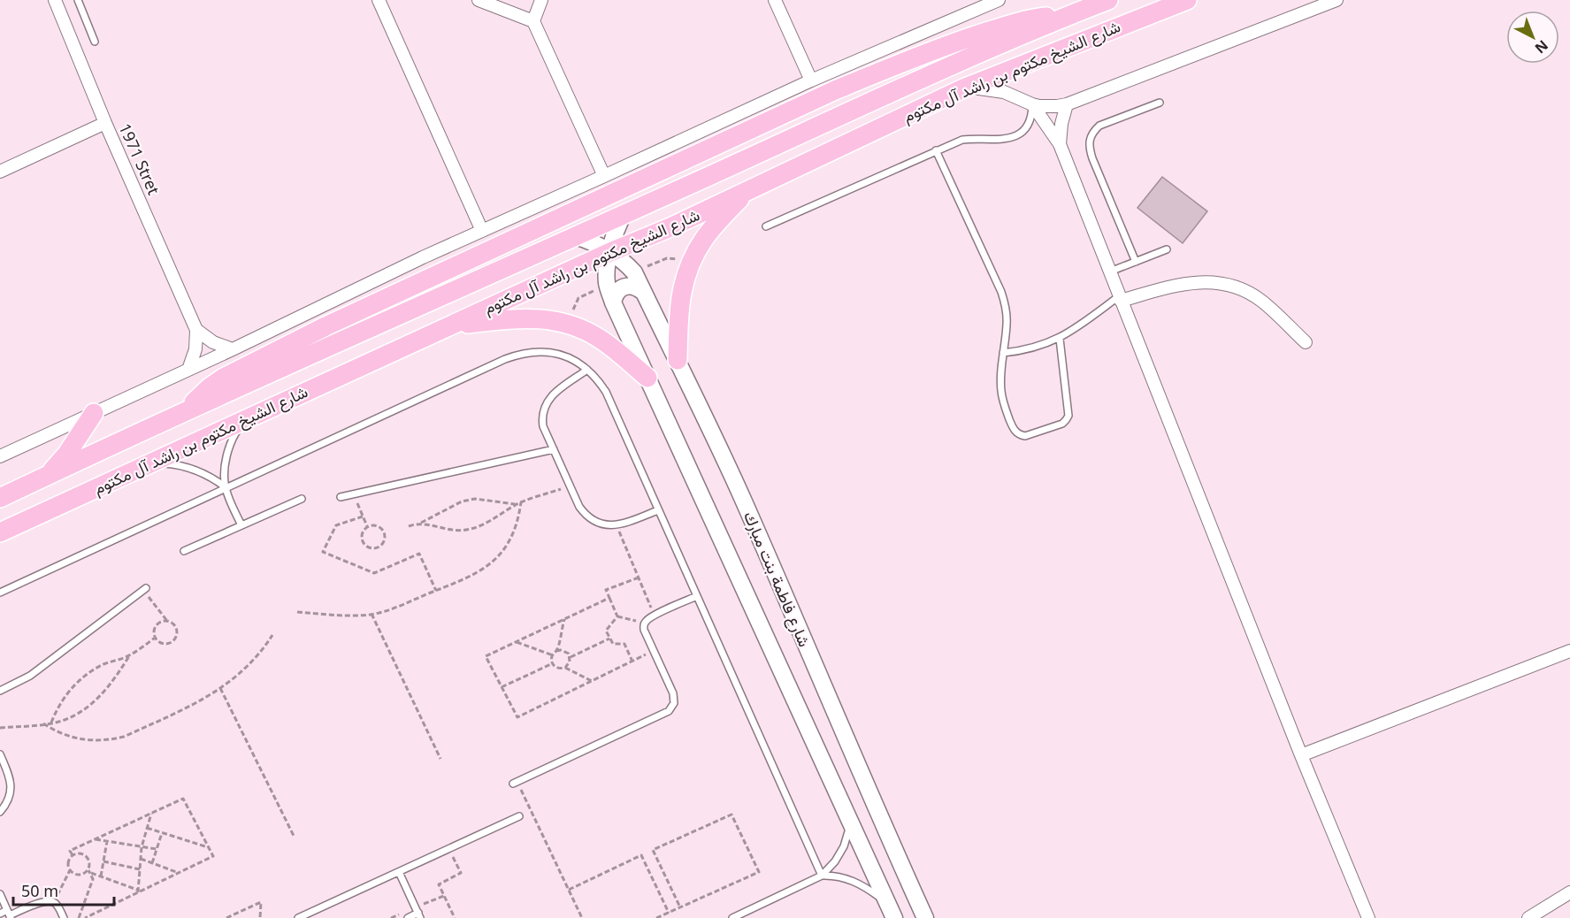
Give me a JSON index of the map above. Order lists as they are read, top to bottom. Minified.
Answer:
{"streets":{"main road":["شارع الشيخ مكتوم بن راشد آل مكتوم"],"street":["1971 Stret","شارع فاطمة بنت مبارك"]},"crossings":[["شارع الشيخ مكتوم بن راشد آل مكتوم","شارع فاطمة بنت مبارك"]],"scale_bar":"50 m","north":"bottom right"}
